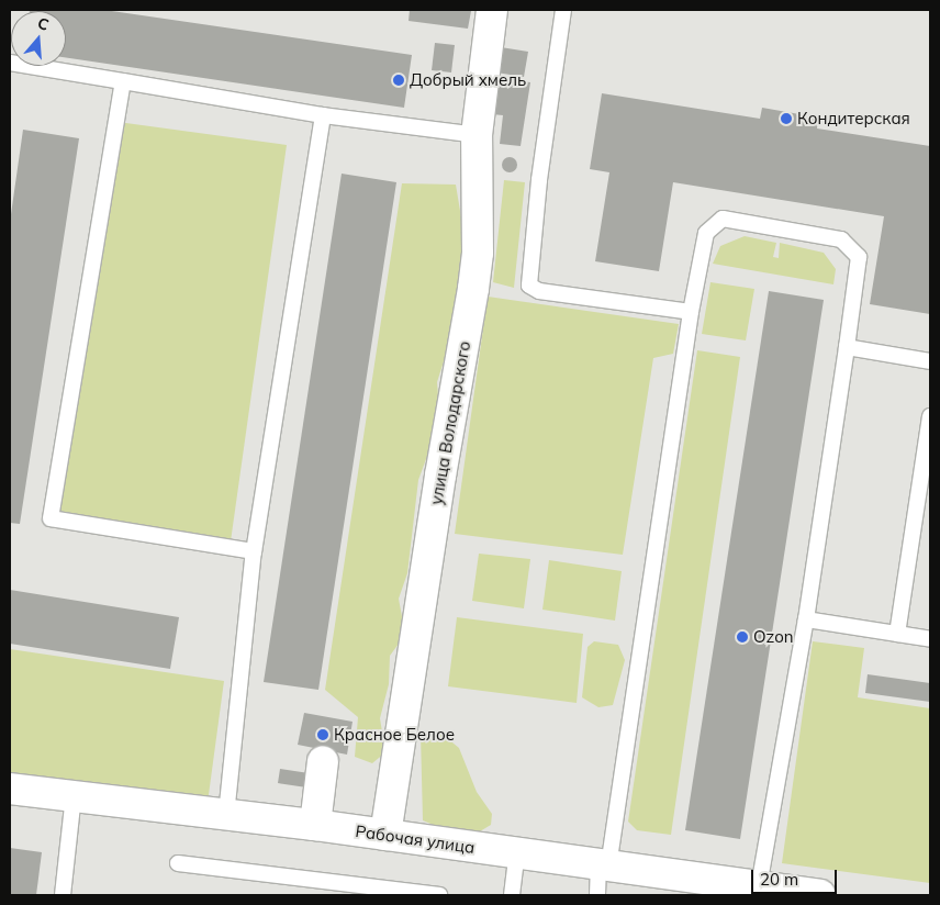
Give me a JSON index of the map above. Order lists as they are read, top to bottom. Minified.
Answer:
{"streets":{"street":["улица Володарского","Рабочая улица"]},"crossings":[["улица Володарского","Рабочая улица"]],"places":["Добрый хмель","Кондитерская","Ozon","Красное Белое"],"scale_bar":"20 m","north":"top"}
